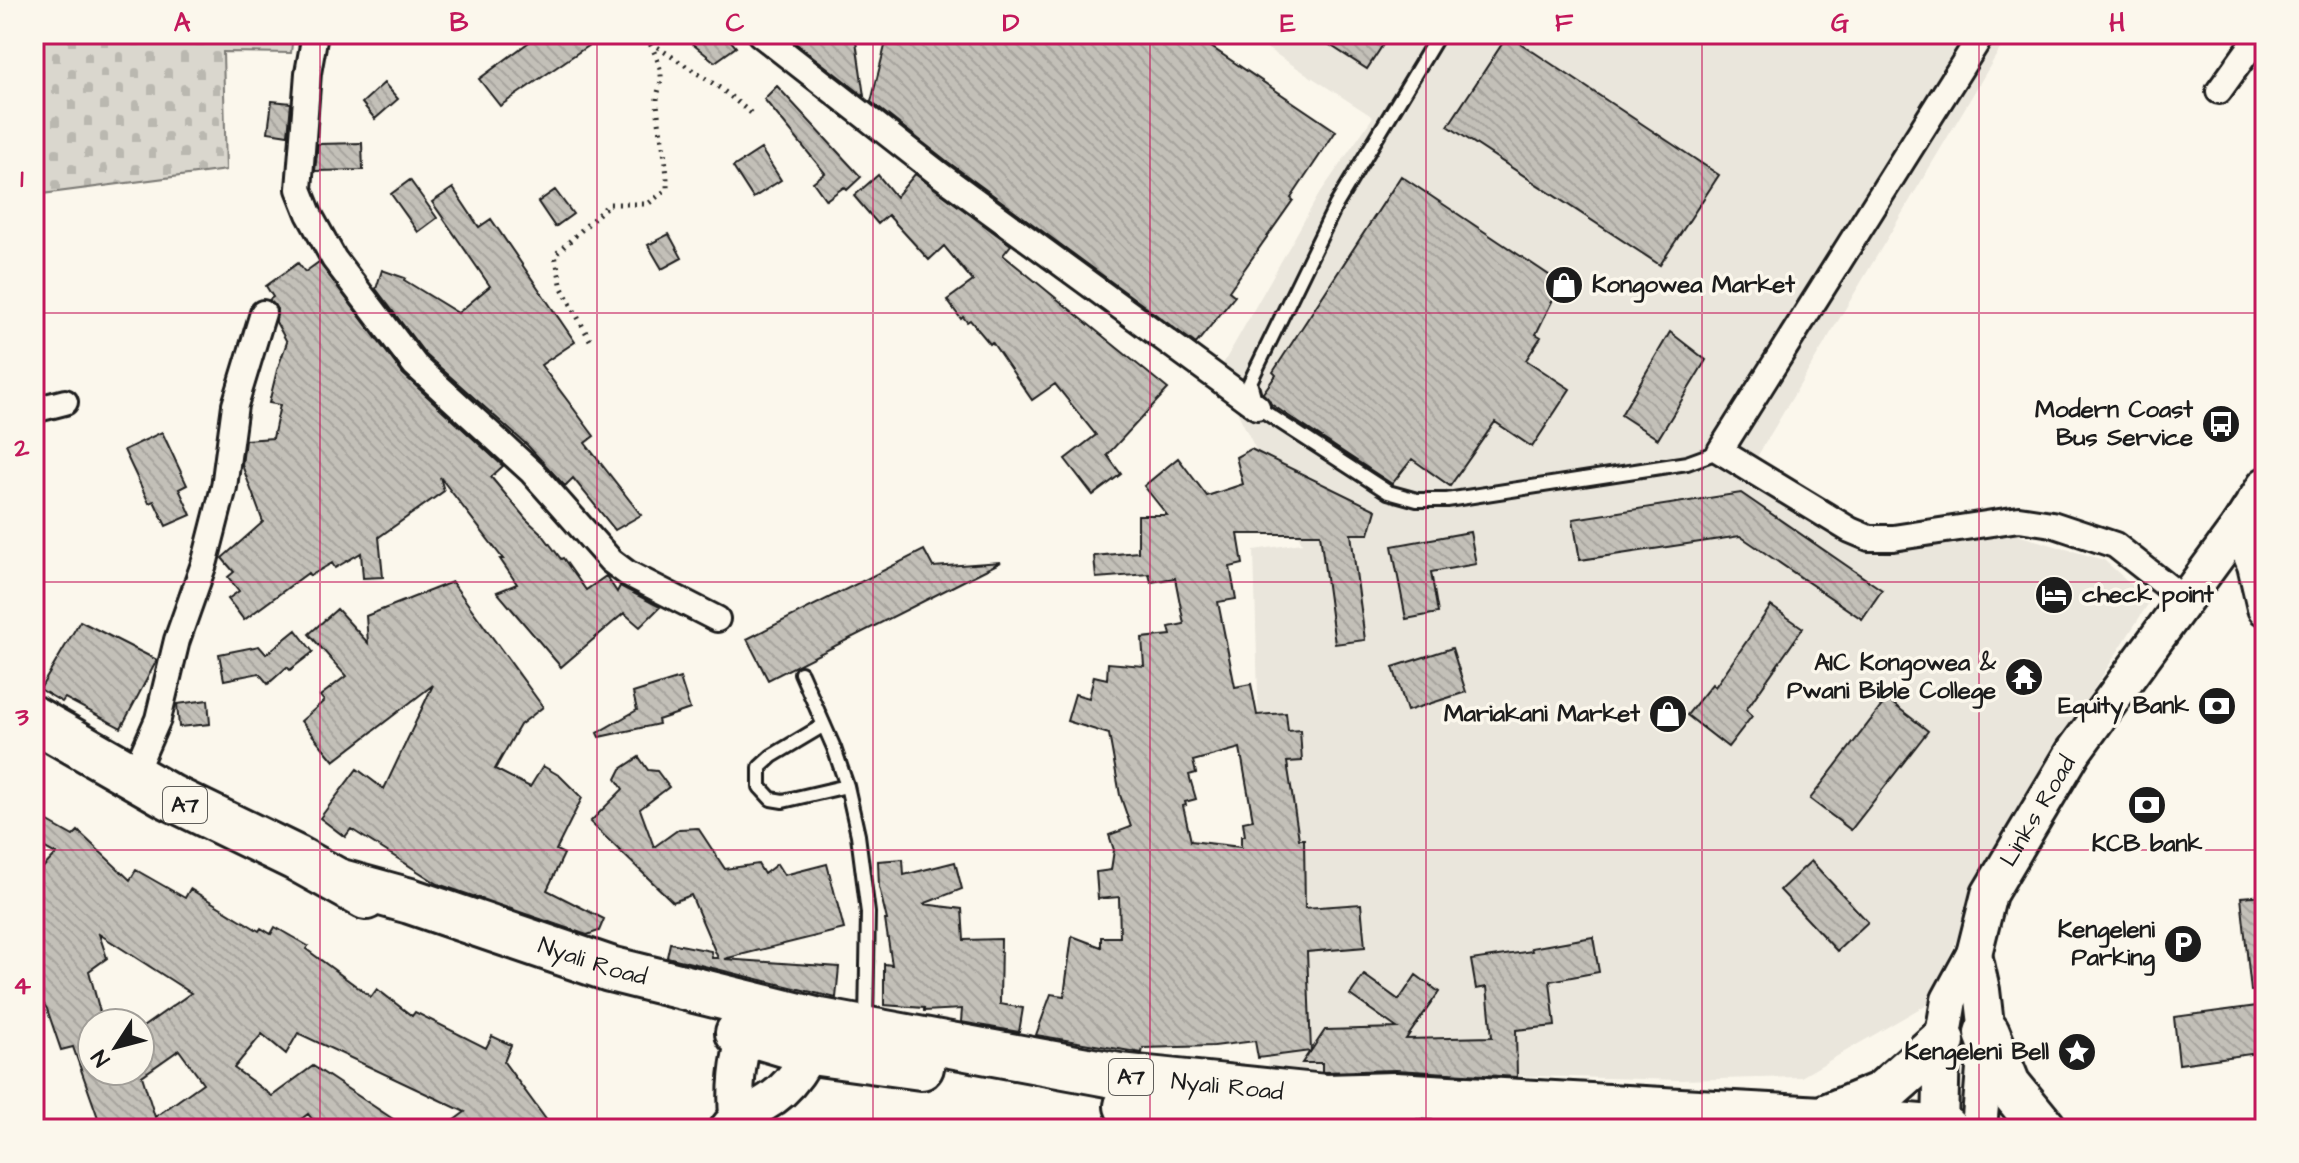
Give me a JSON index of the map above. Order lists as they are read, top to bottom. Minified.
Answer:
{"streets":{"highway":["A7","Nyali Road"],"main road":["Links Road"]},"crossings":[["Links Road","Nyali Road"]],"places":{"shop":["Kongowea Market","Mariakani Market"],"bus stop":["Modern Coast Bus Service"],"hotel":["check point"],"temple":["AIC Kongowea & Pwani Bible College"],"bank":["Equity Bank","KCB bank"],"parking":["Kengeleni Parking"],"place":["Kengeleni Bell"]},"north":"bottom left","grid":{"columns":["A","B","C","D","E","F","G","H"],"rows":["1","2","3","4"]}}
